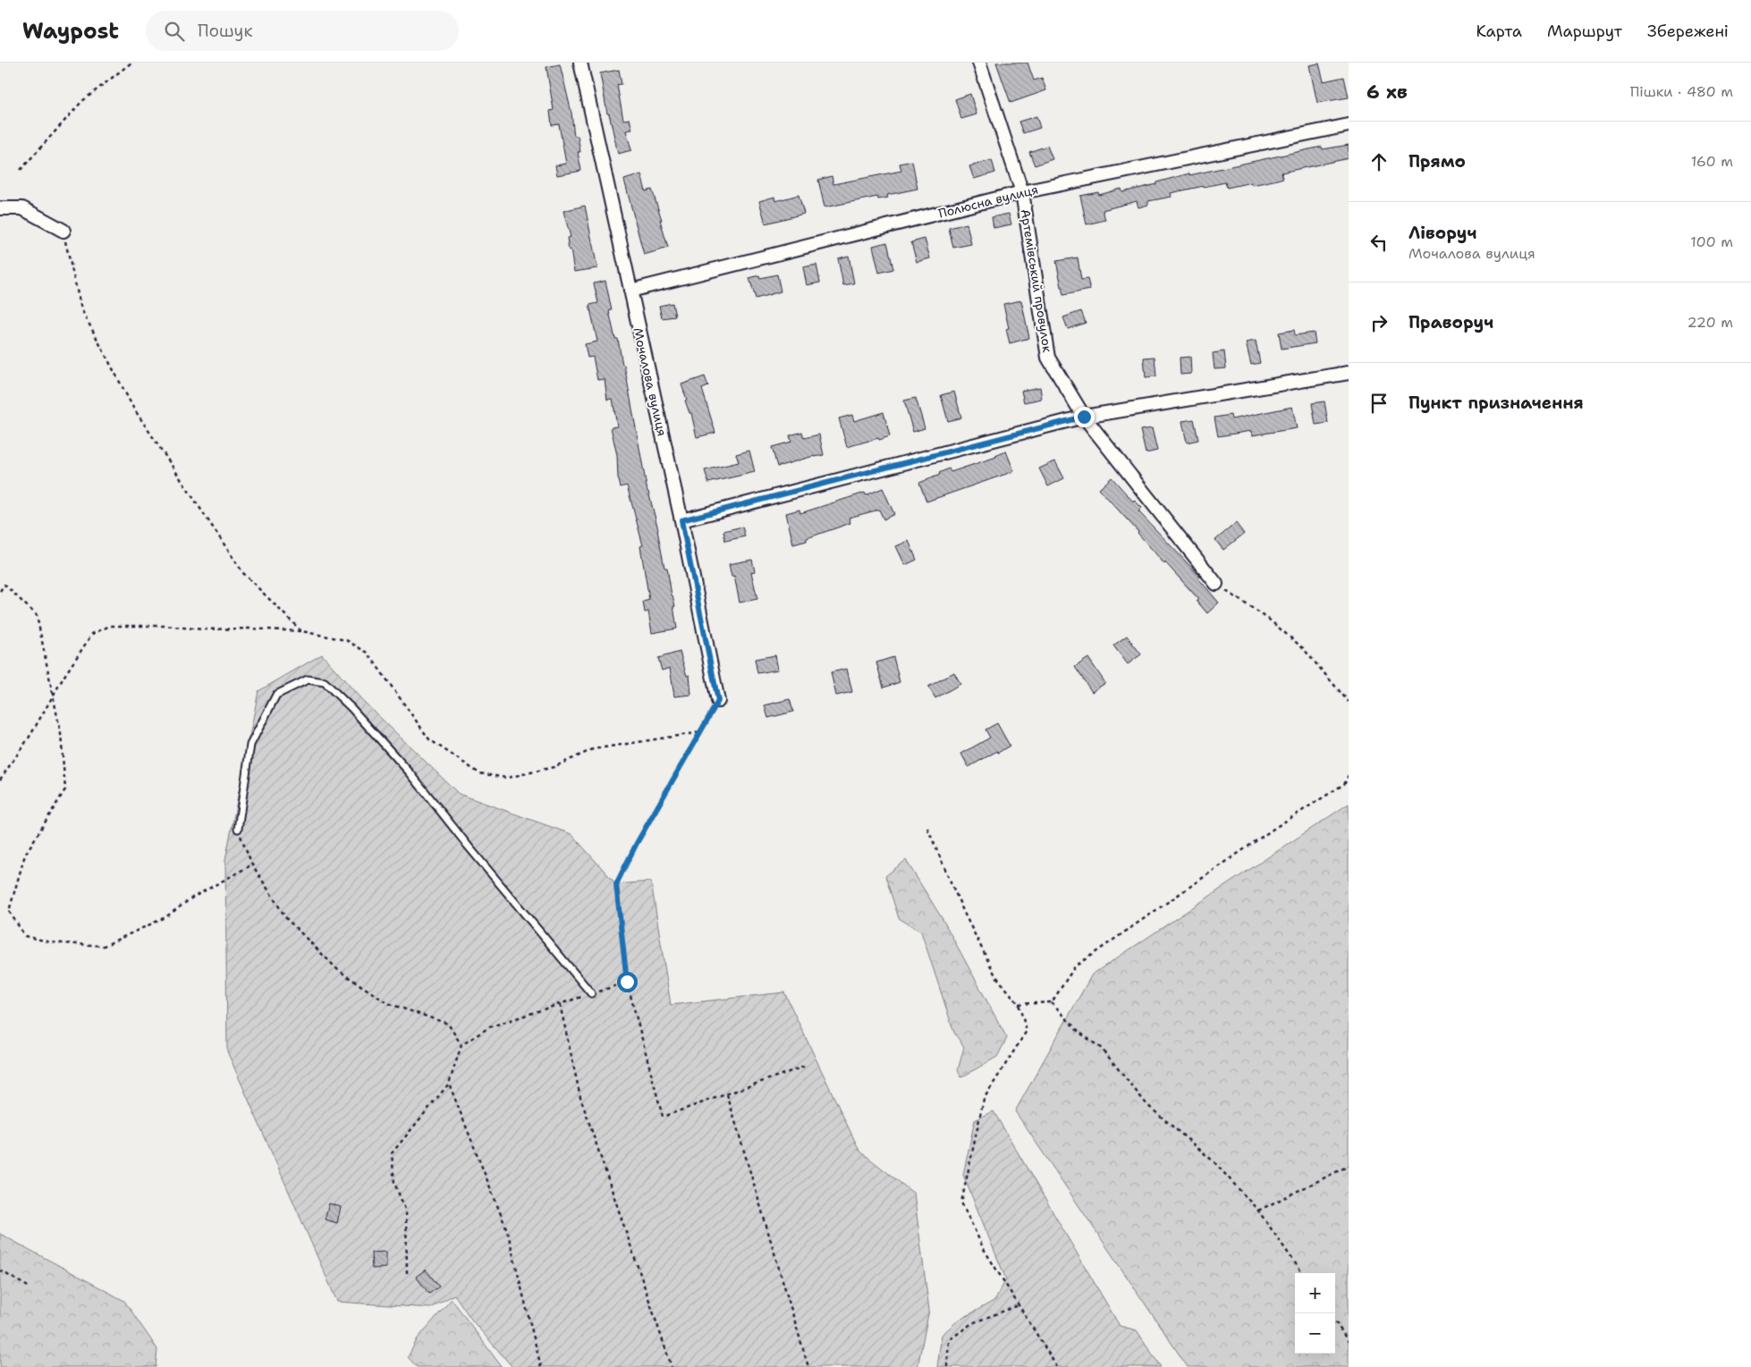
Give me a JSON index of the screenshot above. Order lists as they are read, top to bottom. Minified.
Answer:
{"streets":{"street":["Полюсна вулиця","Артемівський провулок","Мочалова вулиця"]},"crossings":[["Полюсна вулиця","Артемівський провулок"],["Полюсна вулиця","Мочалова вулиця"]],"page":{"header":"Waypost","search":"Пошук","nav":["Карта","Маршрут","Збережені"],"heading":["6 хв","Пішки · 480 m"],"list":[["Прямо","160 m"],["Ліворуч","Мочалова вулиця","100 m"],["Праворуч","220 m"],"Пункт призначення"],"map_buttons":["+","−"]}}
